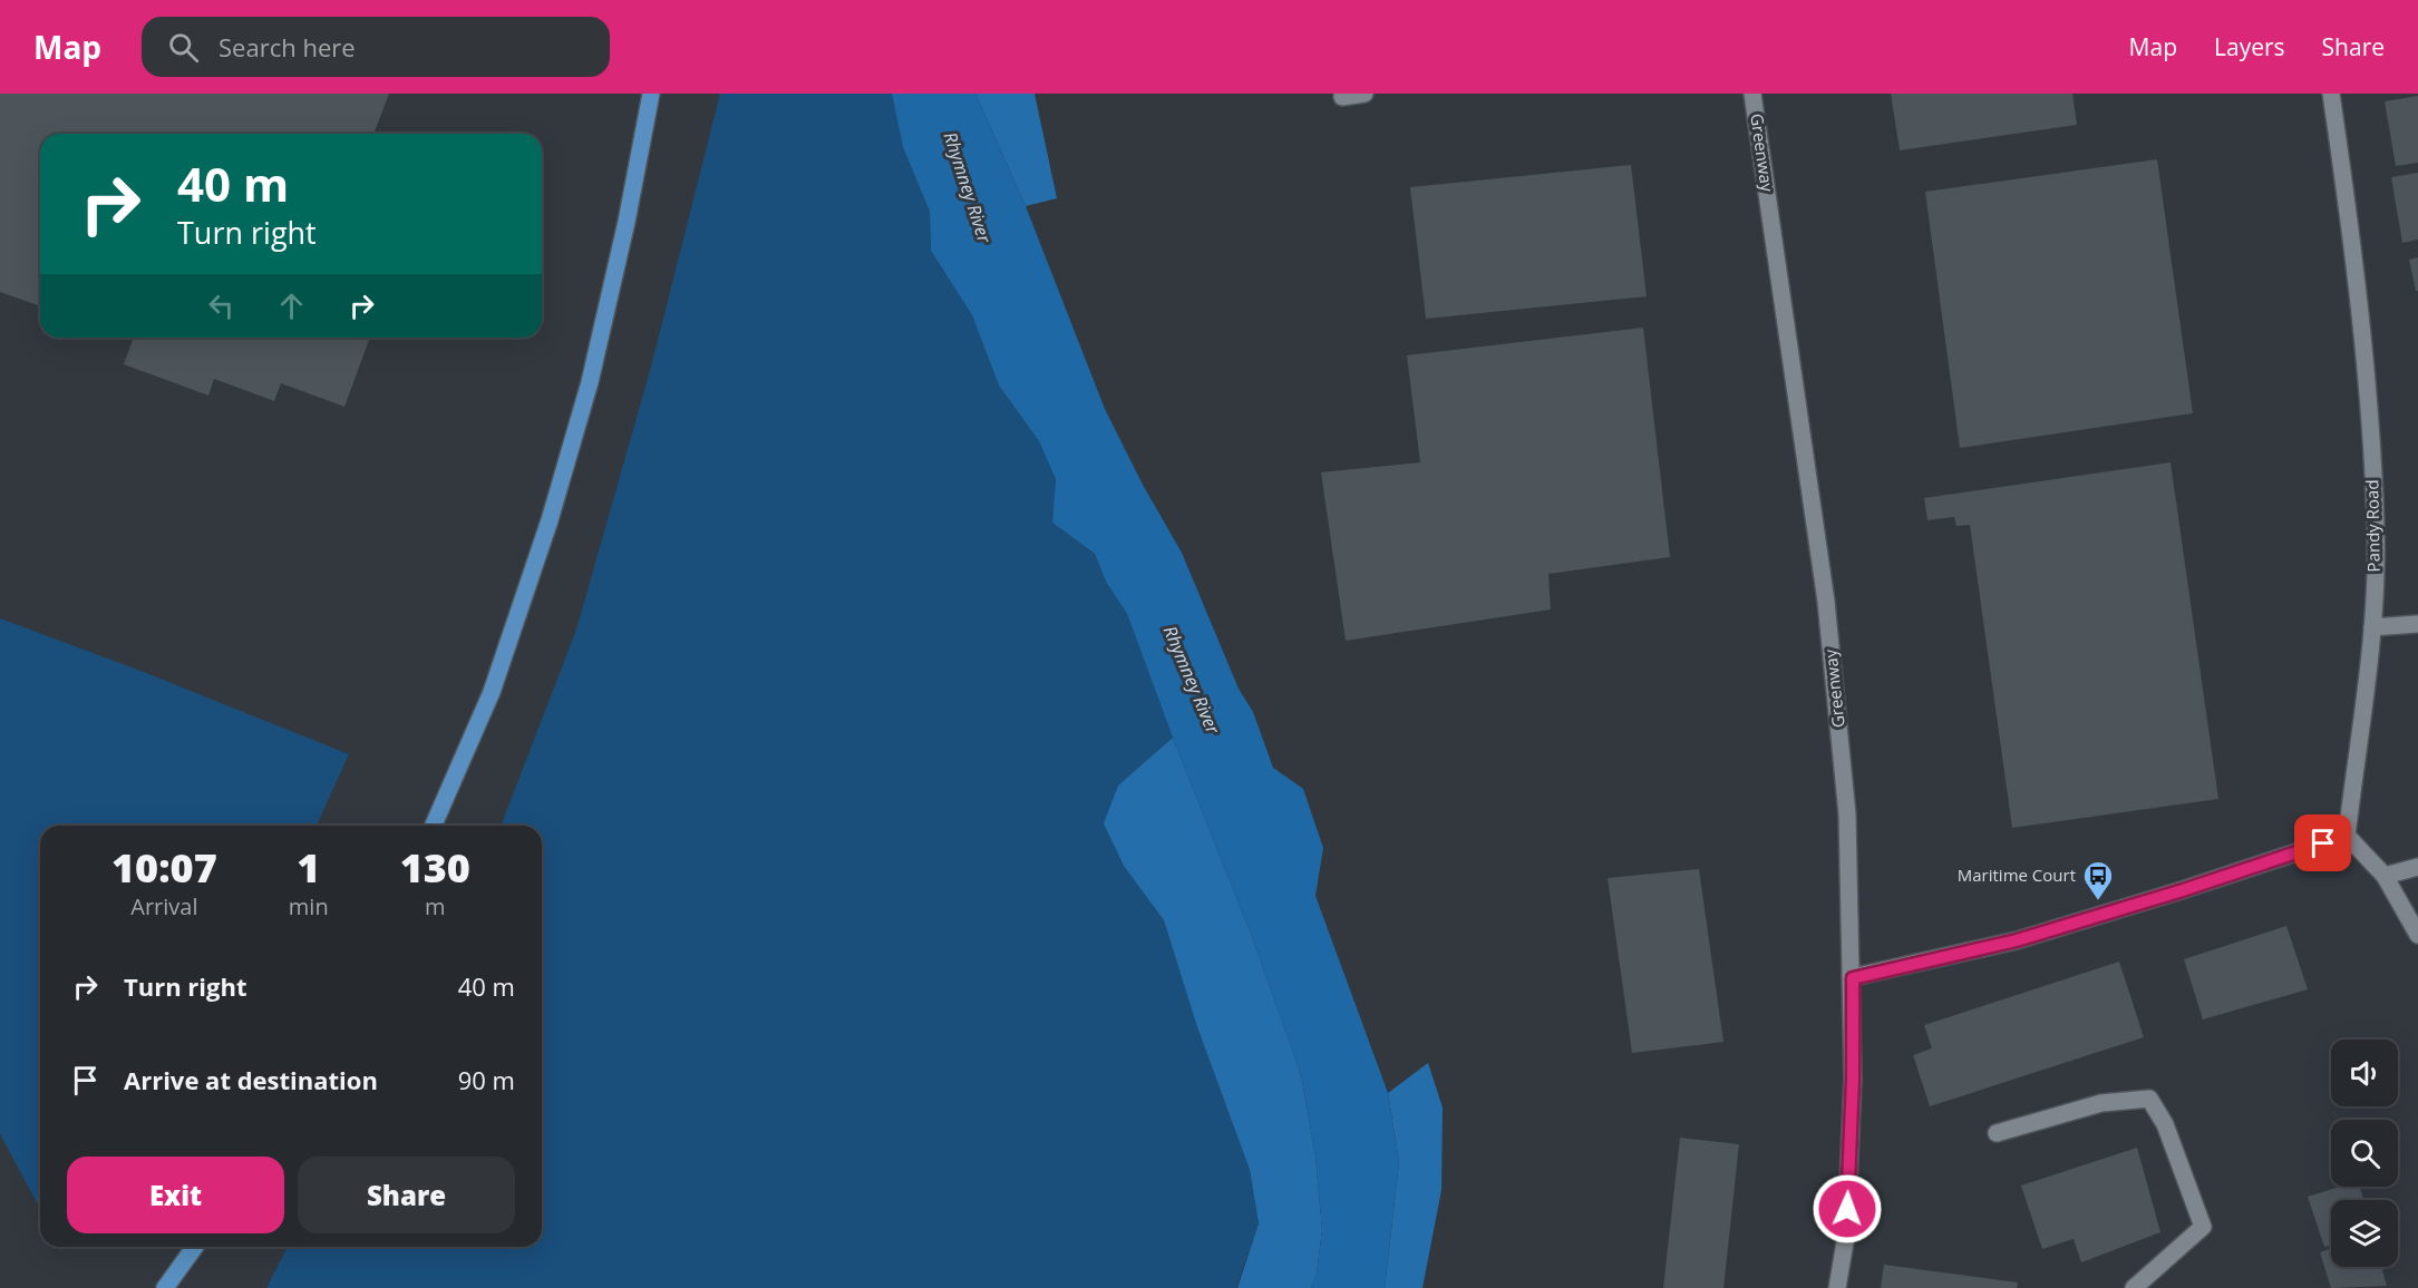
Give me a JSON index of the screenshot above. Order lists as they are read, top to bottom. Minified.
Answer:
{"streets":{"street":["Greenway","Pandy Road"]},"water":["Rhymney River"],"places":{"bus stop":["Maritime Court"]},"page":{"header":"Map","search":"Search here","nav":["Map","Layers","Share"],"turn":["40 m","Turn right"],"eta":["10:07","Arrival","1","min","130","m"],"list":[{"name":"Turn right","value":"40 m"},{"name":"Arrive at destination","value":"90 m"}],"buttons":["Exit","Share"]}}
